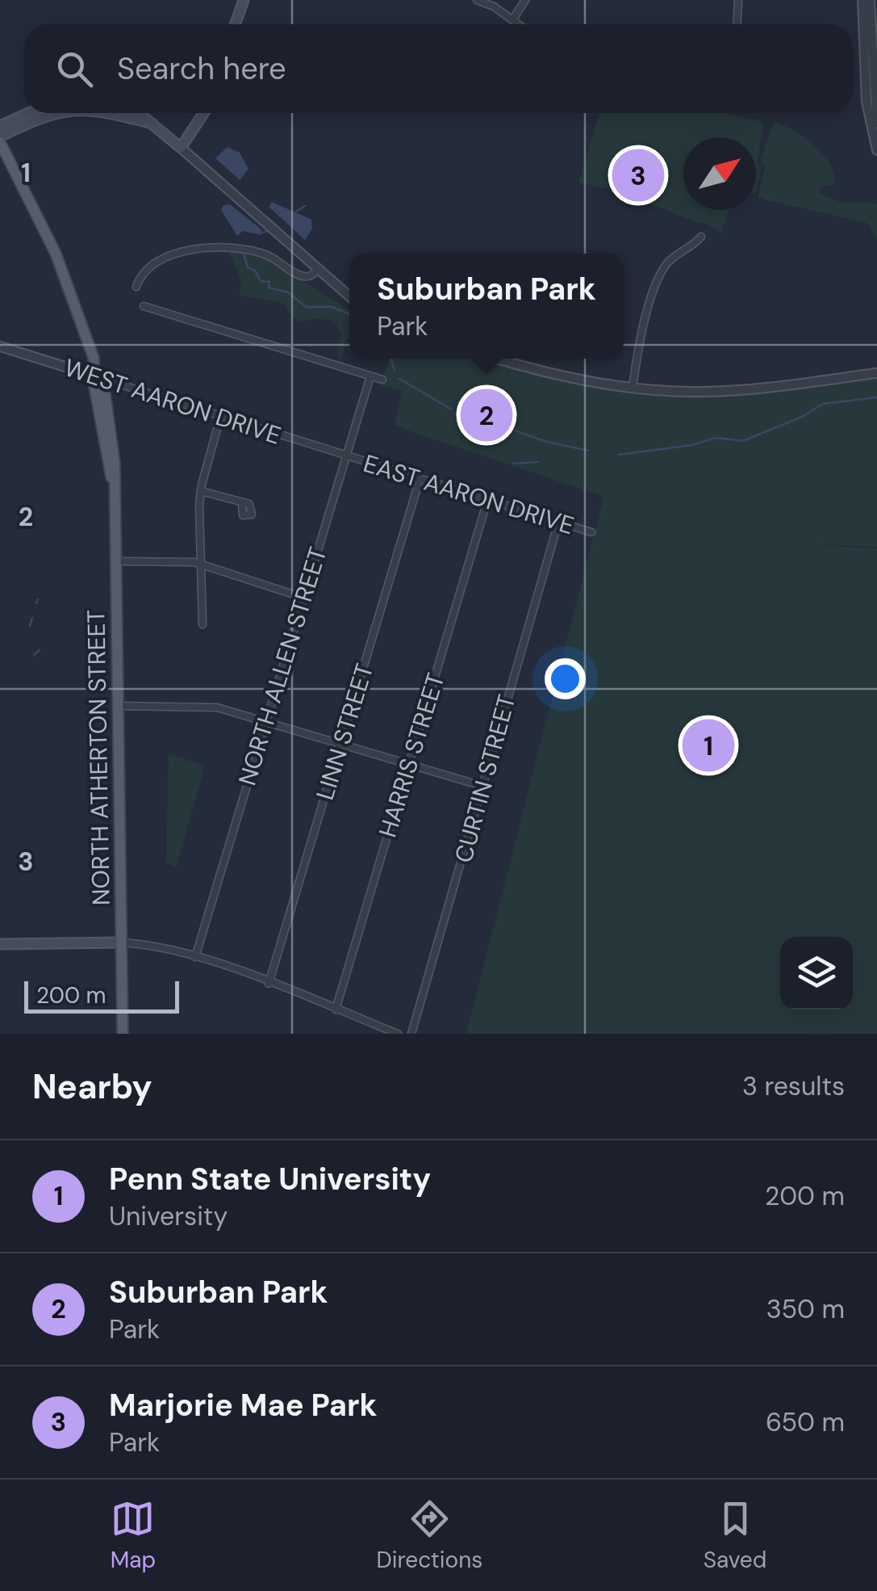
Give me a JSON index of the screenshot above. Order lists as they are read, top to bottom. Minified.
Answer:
{"streets":{"main road":["NORTH ATHERTON STREET"],"street":["WEST AARON DRIVE","EAST AARON DRIVE","NORTH ALLEN STREET","LINN STREET","HARRIS STREET","CURTIN STREET"]},"crossings":[["WEST AARON DRIVE","EAST AARON DRIVE"],["WEST AARON DRIVE","NORTH ALLEN STREET"],["WEST AARON DRIVE","NORTH ATHERTON STREET"],["EAST AARON DRIVE","NORTH ALLEN STREET"],["EAST AARON DRIVE","LINN STREET"],["EAST AARON DRIVE","HARRIS STREET"],["EAST AARON DRIVE","CURTIN STREET"]],"scale_bar":"200 m","north":"top right","page":{"search":"Search here","pins":["3","2","1"],"popup":["Suburban Park","Park"],"scale":"200 m","heading":["Nearby","3 results"],"list":[{"mark":"1","name":"Penn State University","note":"University","value":"200 m"},{"mark":"2","name":"Suburban Park","note":"Park","value":"350 m"},{"mark":"3","name":"Marjorie Mae Park","note":"Park","value":"650 m"}],"nav":["Map","Directions","Saved"]},"grid":{"rows":["1","2","3"]}}
